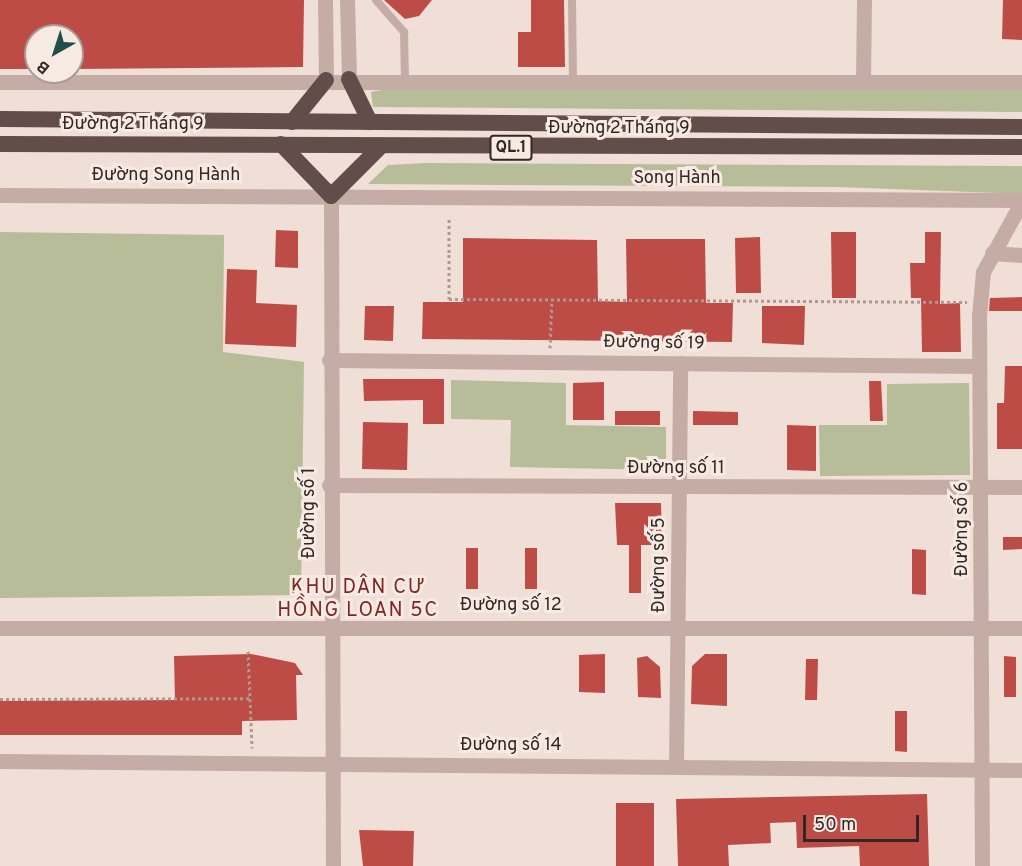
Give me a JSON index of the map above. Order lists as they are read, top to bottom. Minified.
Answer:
{"streets":{"highway":["Đường 2 Tháng 9","QL.1"],"street":["Đường Song Hành","Song Hành","Đường số 19","Đường số 11","Đường số 1","Đường số 6","Đường số 5","Đường số 12","Đường số 14"]},"crossings":[["Đường Song Hành","Song Hành"],["Đường Song Hành","Đường số 1"],["Song Hành","Đường số 1"],["Song Hành","Đường số 6"],["Đường số 19","Đường số 1"],["Đường số 19","Đường số 6"],["Đường số 19","Đường số 5"],["Đường số 11","Đường số 1"],["Đường số 11","Đường số 6"],["Đường số 11","Đường số 5"],["Đường số 1","Đường số 12"],["Đường số 1","Đường số 14"],["Đường số 6","Đường số 12"],["Đường số 6","Đường số 14"],["Đường số 5","Đường số 12"],["Đường số 5","Đường số 14"]],"districts":["KHU DÂN CƯ HỒNG LOAN 5C"],"scale_bar":"50 m","north":"bottom left"}
